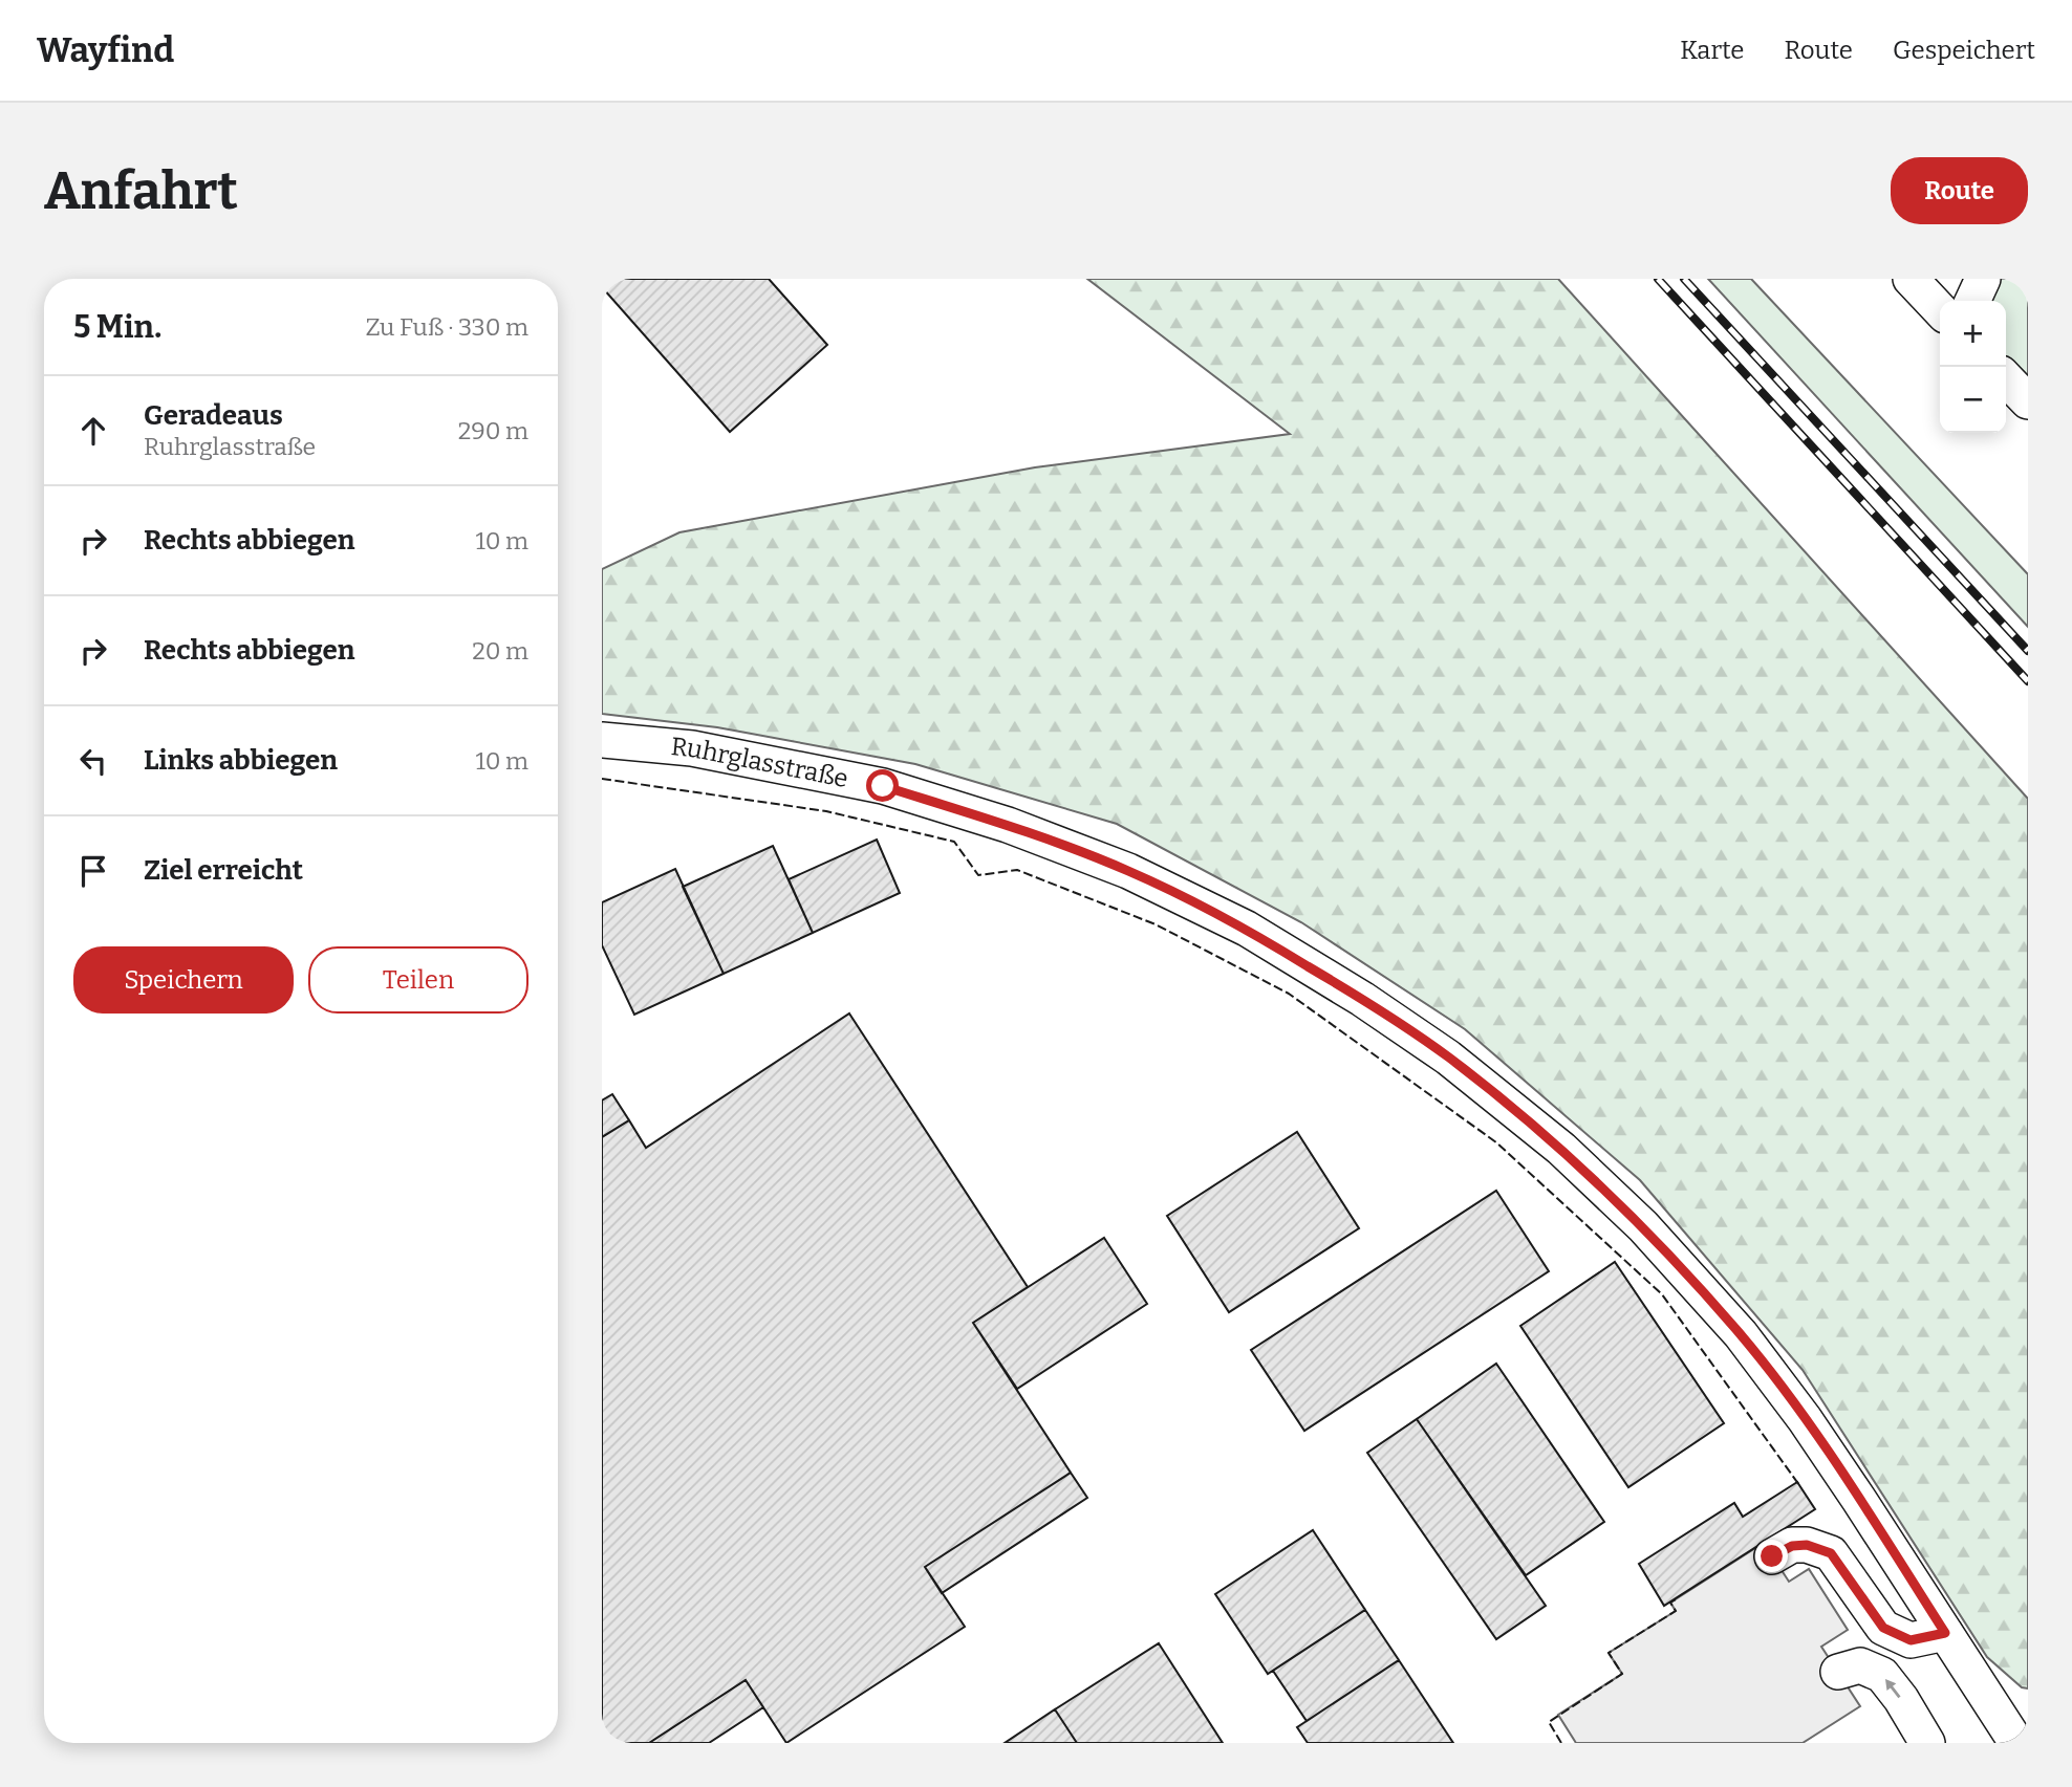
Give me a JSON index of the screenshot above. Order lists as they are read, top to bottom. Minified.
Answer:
{"streets":{"street":["Ruhrglasstraße"]},"page":{"header":"Wayfind","nav":["Karte","Route","Gespeichert"],"buttons":["Route",["Speichern","Teilen"]],"title":"Anfahrt","heading":["5 Min.","Zu Fuß · 330 m"],"map_buttons":["+","−"],"list":[["Geradeaus","Ruhrglasstraße","290 m"],["Rechts abbiegen","10 m"],["Rechts abbiegen","20 m"],["Links abbiegen","10 m"],"Ziel erreicht"]}}
